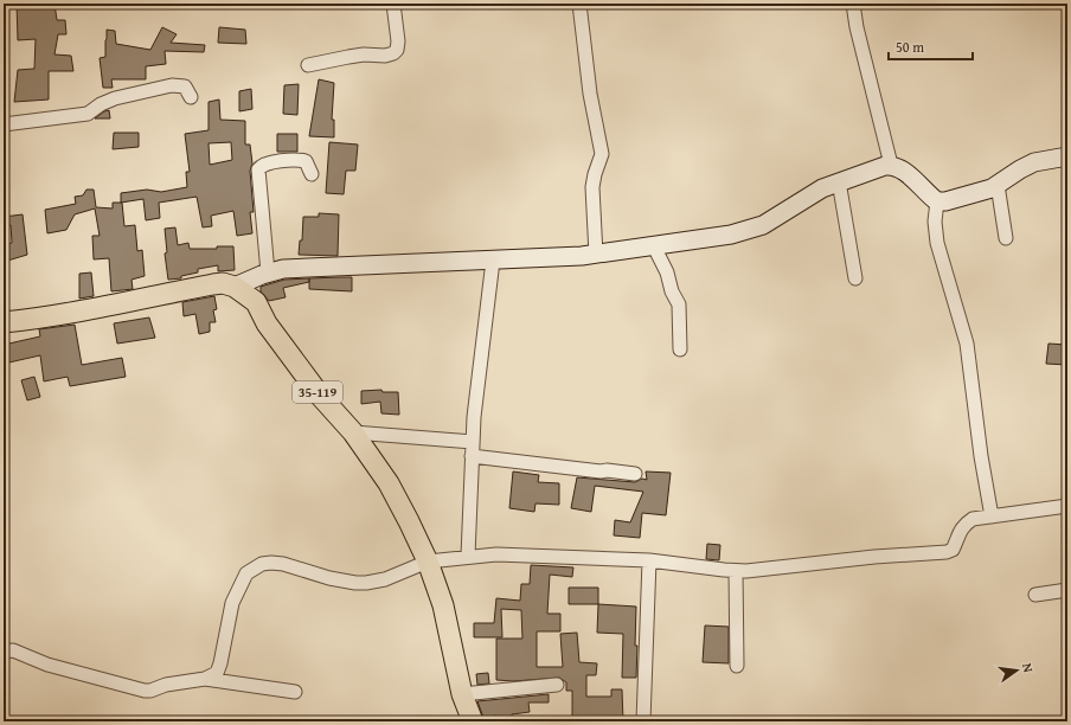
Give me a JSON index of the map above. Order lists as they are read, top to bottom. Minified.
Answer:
{"streets":{"main road":["35-119"]},"scale_bar":"50 m","north":"right"}
